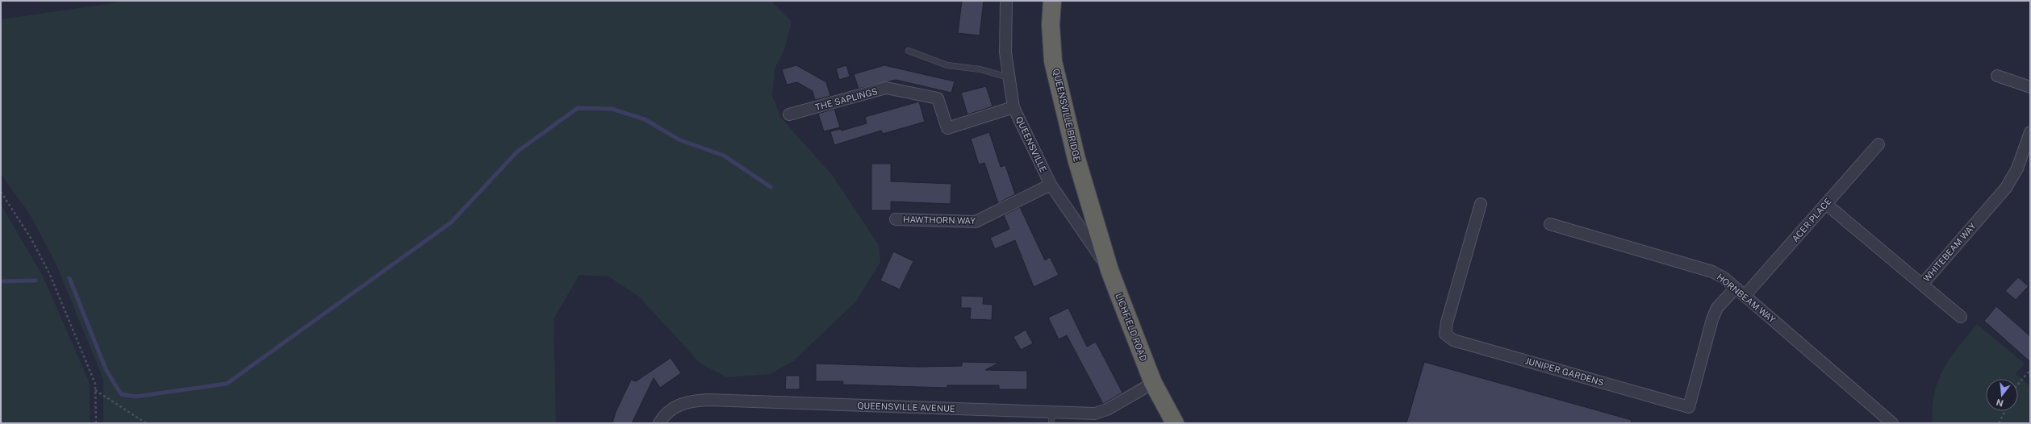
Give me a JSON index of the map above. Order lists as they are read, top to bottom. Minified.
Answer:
{"streets":{"highway":["QUEENSVILLE BRIDGE","LICHFIELD ROAD"],"street":["THE SAPLINGS","QUEENSVILLE","HAWTHORN WAY","ACER PLACE","WHITEBEAM WAY","HORNBEAM WAY","JUNIPER GARDENS","QUEENSVILLE AVENUE"]},"crossings":[["THE SAPLINGS","QUEENSVILLE"],["QUEENSVILLE BRIDGE","LICHFIELD ROAD"],["QUEENSVILLE","HAWTHORN WAY"],["QUEENSVILLE","LICHFIELD ROAD"],["ACER PLACE","WHITEBEAM WAY"],["ACER PLACE","HORNBEAM WAY"],["HORNBEAM WAY","JUNIPER GARDENS"],["LICHFIELD ROAD","QUEENSVILLE AVENUE"]],"north":"bottom"}
